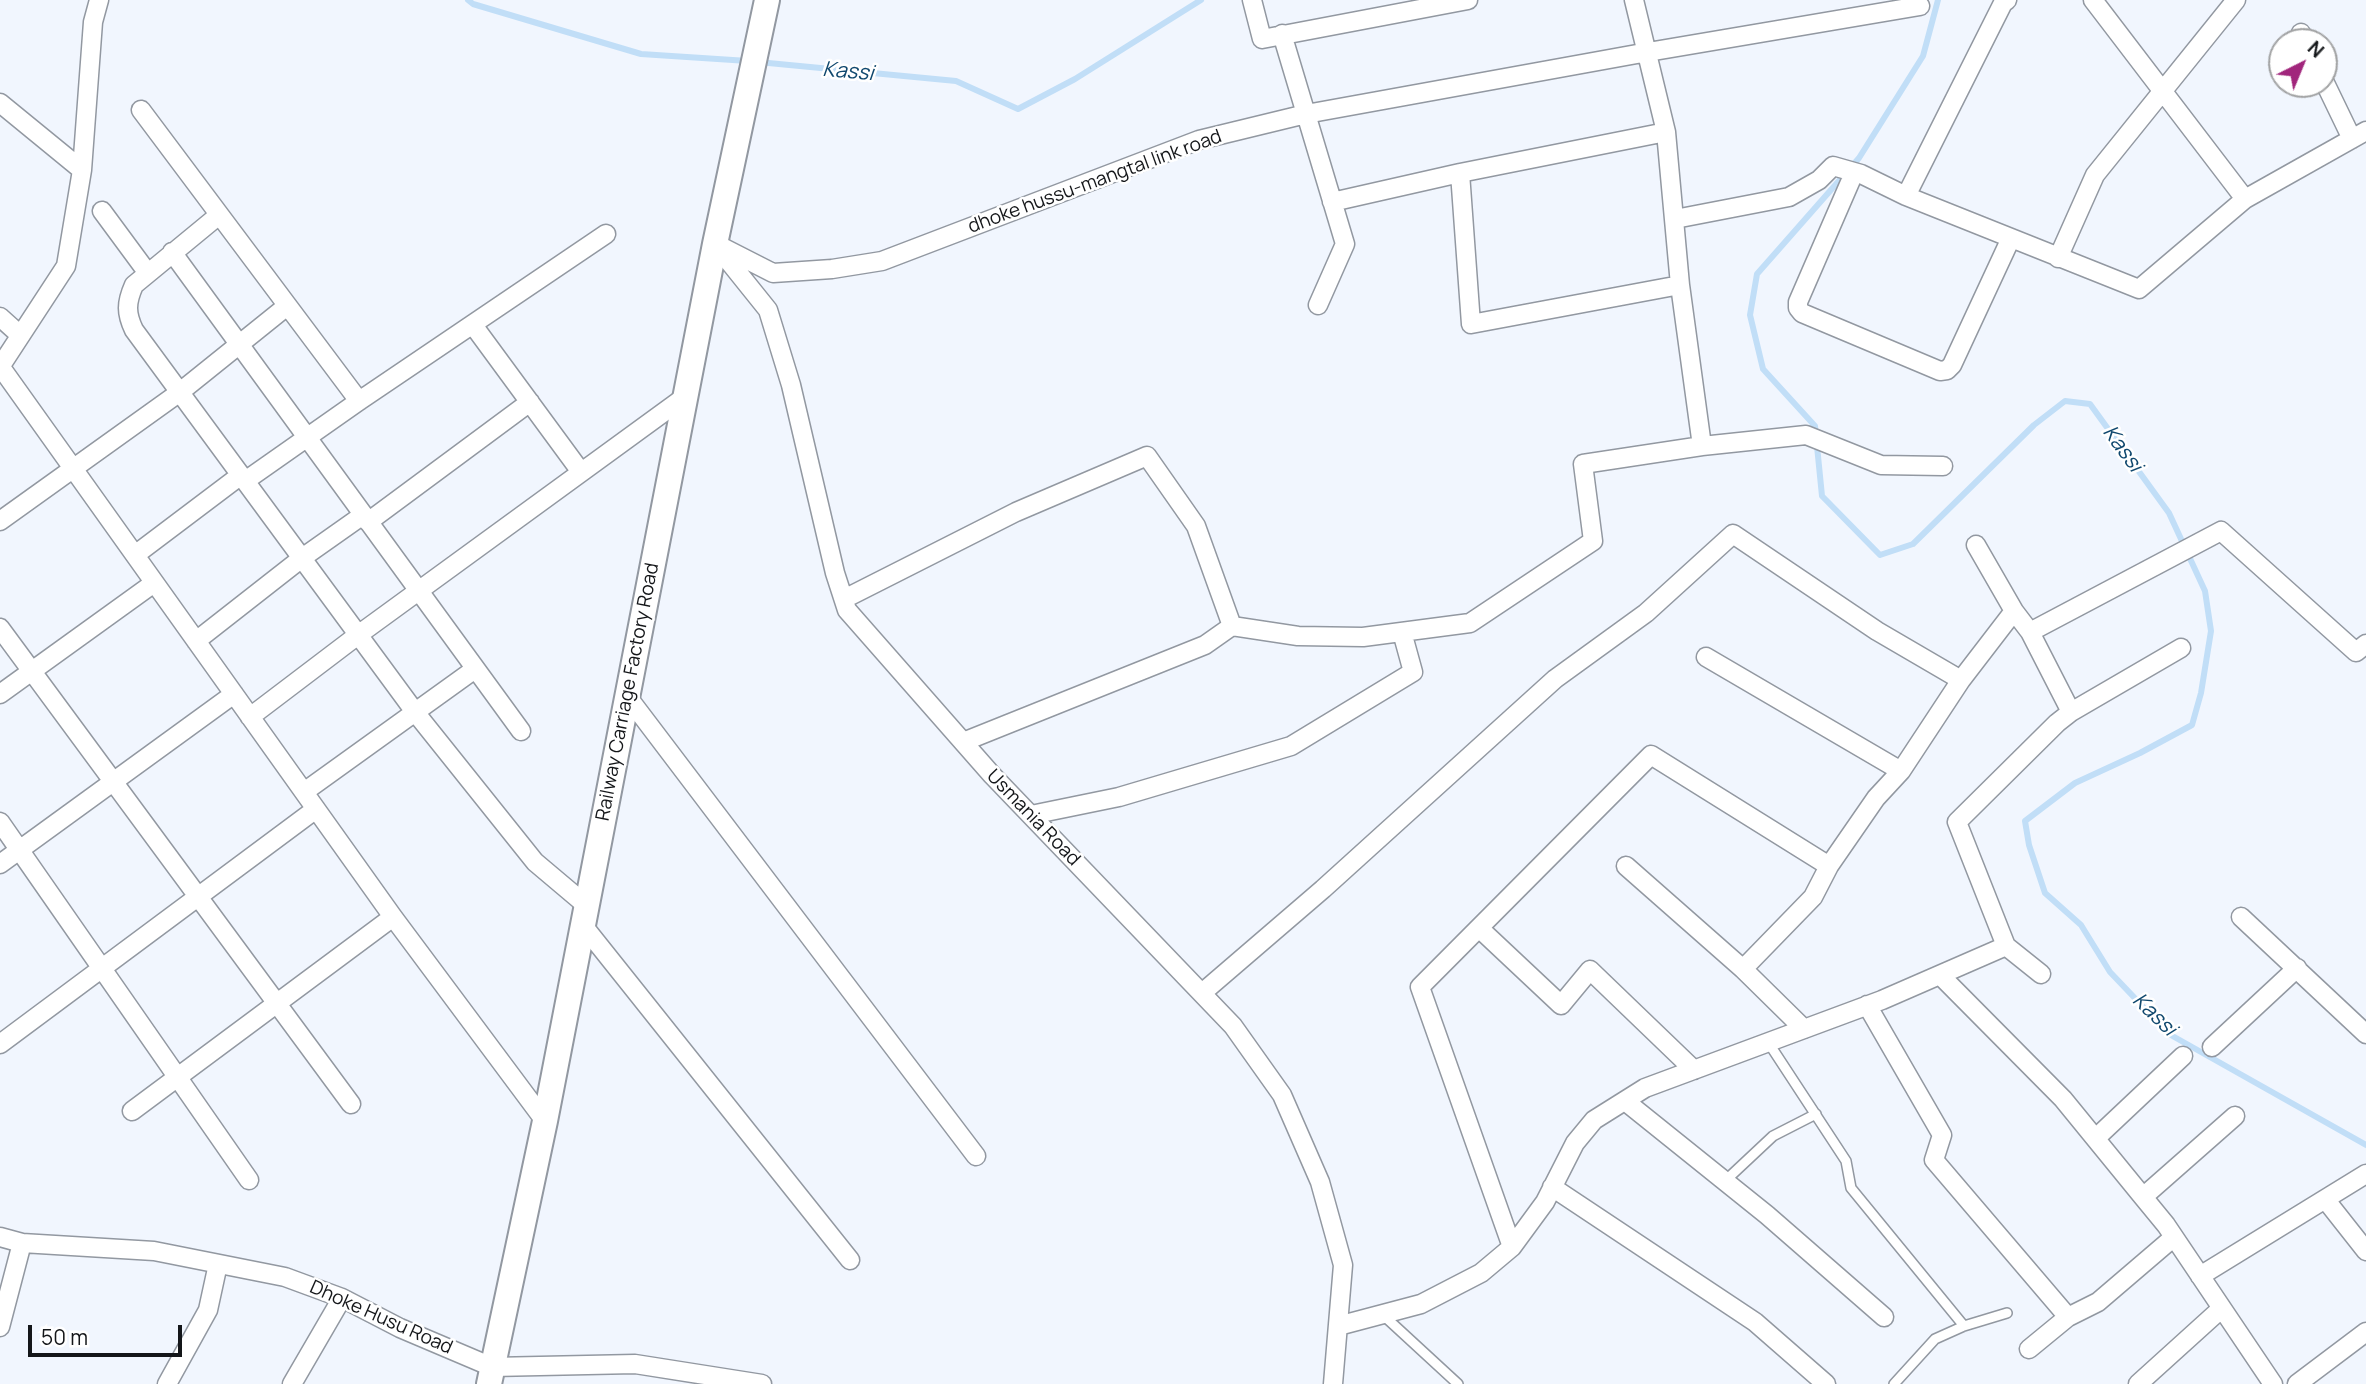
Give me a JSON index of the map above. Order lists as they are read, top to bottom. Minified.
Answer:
{"streets":{"main road":["Railway Carriage Factory Road"],"street":["dhoke hussu-mangtal link road","Usmania Road","Dhoke Husu Road"]},"crossings":[["dhoke hussu-mangtal link road","Railway Carriage Factory Road"],["dhoke hussu-mangtal link road","Usmania Road"],["Railway Carriage Factory Road","Usmania Road"],["Railway Carriage Factory Road","Dhoke Husu Road"]],"water":["Kassi"],"scale_bar":"50 m","north":"top right"}
